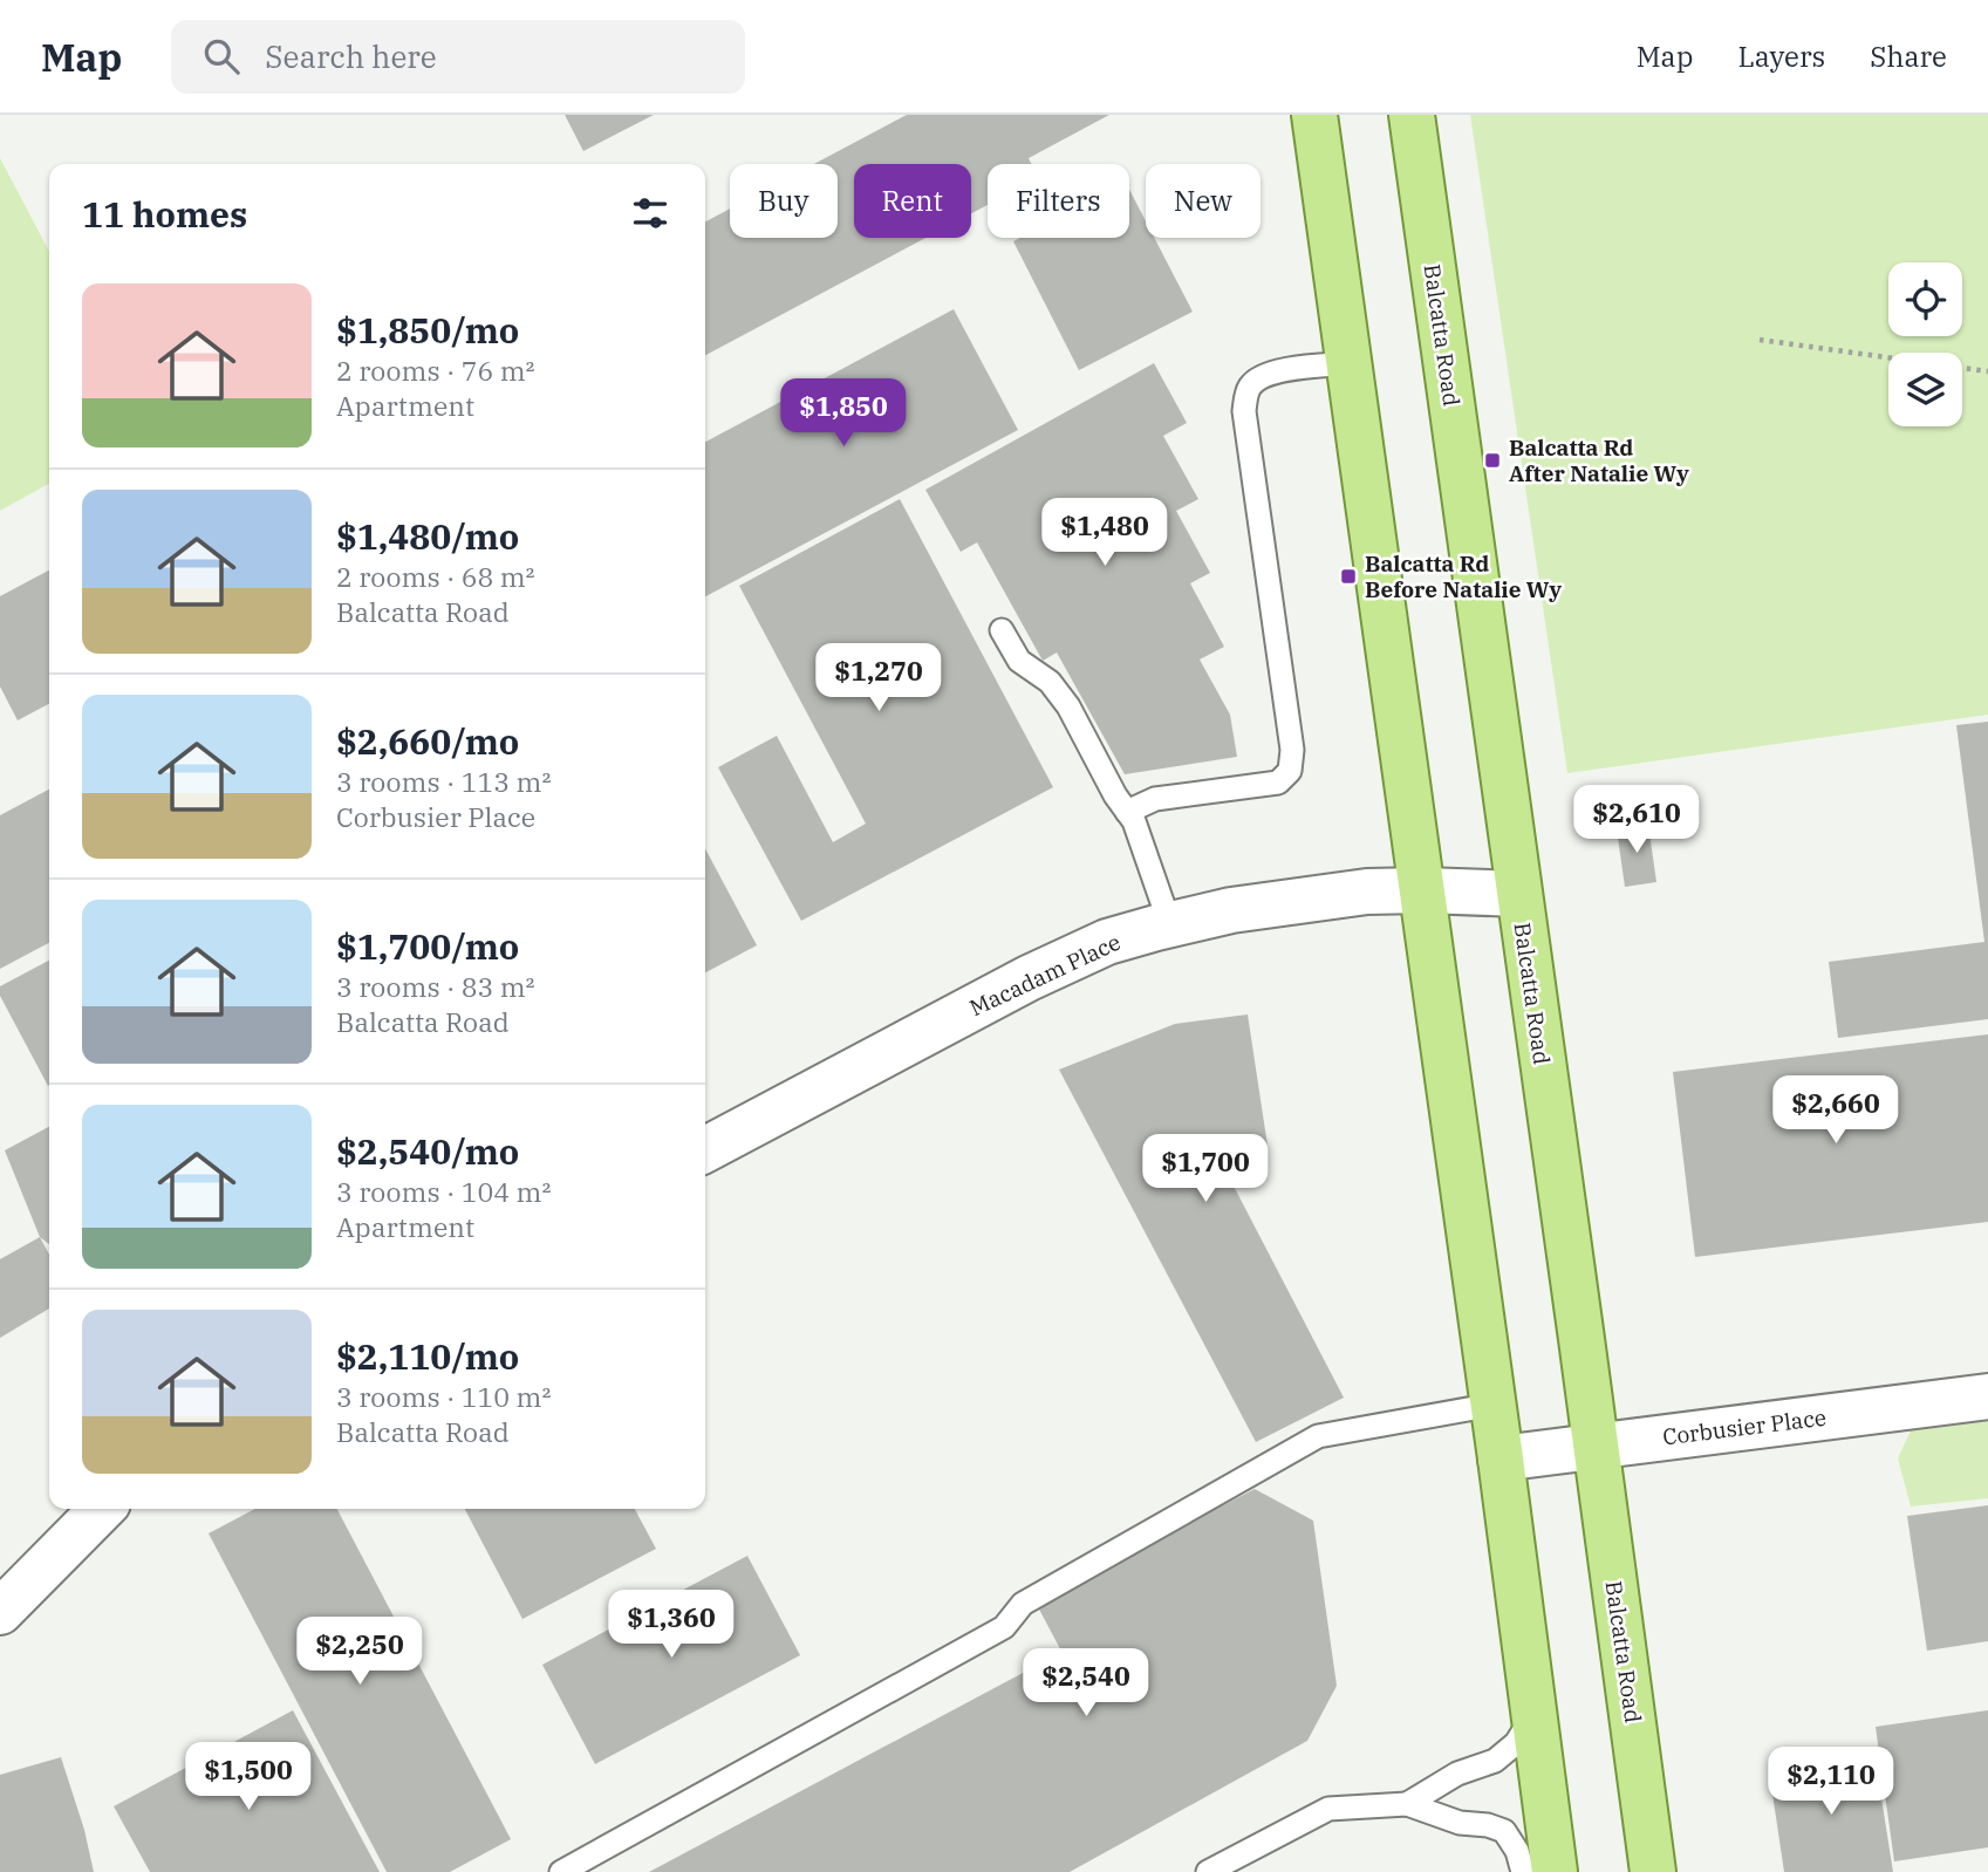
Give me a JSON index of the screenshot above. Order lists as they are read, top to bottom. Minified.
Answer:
{"streets":{"main road":["Balcatta Road"],"street":["Macadam Place","Corbusier Place"]},"crossings":[["Balcatta Road","Macadam Place"],["Balcatta Road","Corbusier Place"]],"places":{"transit":["Balcatta Rd After Natalie Wy","Balcatta Rd Before Natalie Wy"]},"page":{"header":"Map","search":"Search here","nav":["Map","Layers","Share"],"chip":["Buy","Rent","Filters","New"],"heading":"11 homes","list":[{"name":"$1,850/mo","note":"2 rooms · 76 m² · Apartment"},{"name":"$1,480/mo","note":"2 rooms · 68 m² · Balcatta Road"},{"name":"$2,660/mo","note":"3 rooms · 113 m² · Corbusier Place"},{"name":"$1,700/mo","note":"3 rooms · 83 m² · Balcatta Road"},{"name":"$2,540/mo","note":"3 rooms · 104 m² · Apartment"},{"name":"$2,110/mo","note":"3 rooms · 110 m² · Balcatta Road"}],"price":["$1,850","$1,480","$1,270","$2,610","$2,660","$1,700","$1,360","$2,250","$2,540","$1,500","$2,110"]}}
